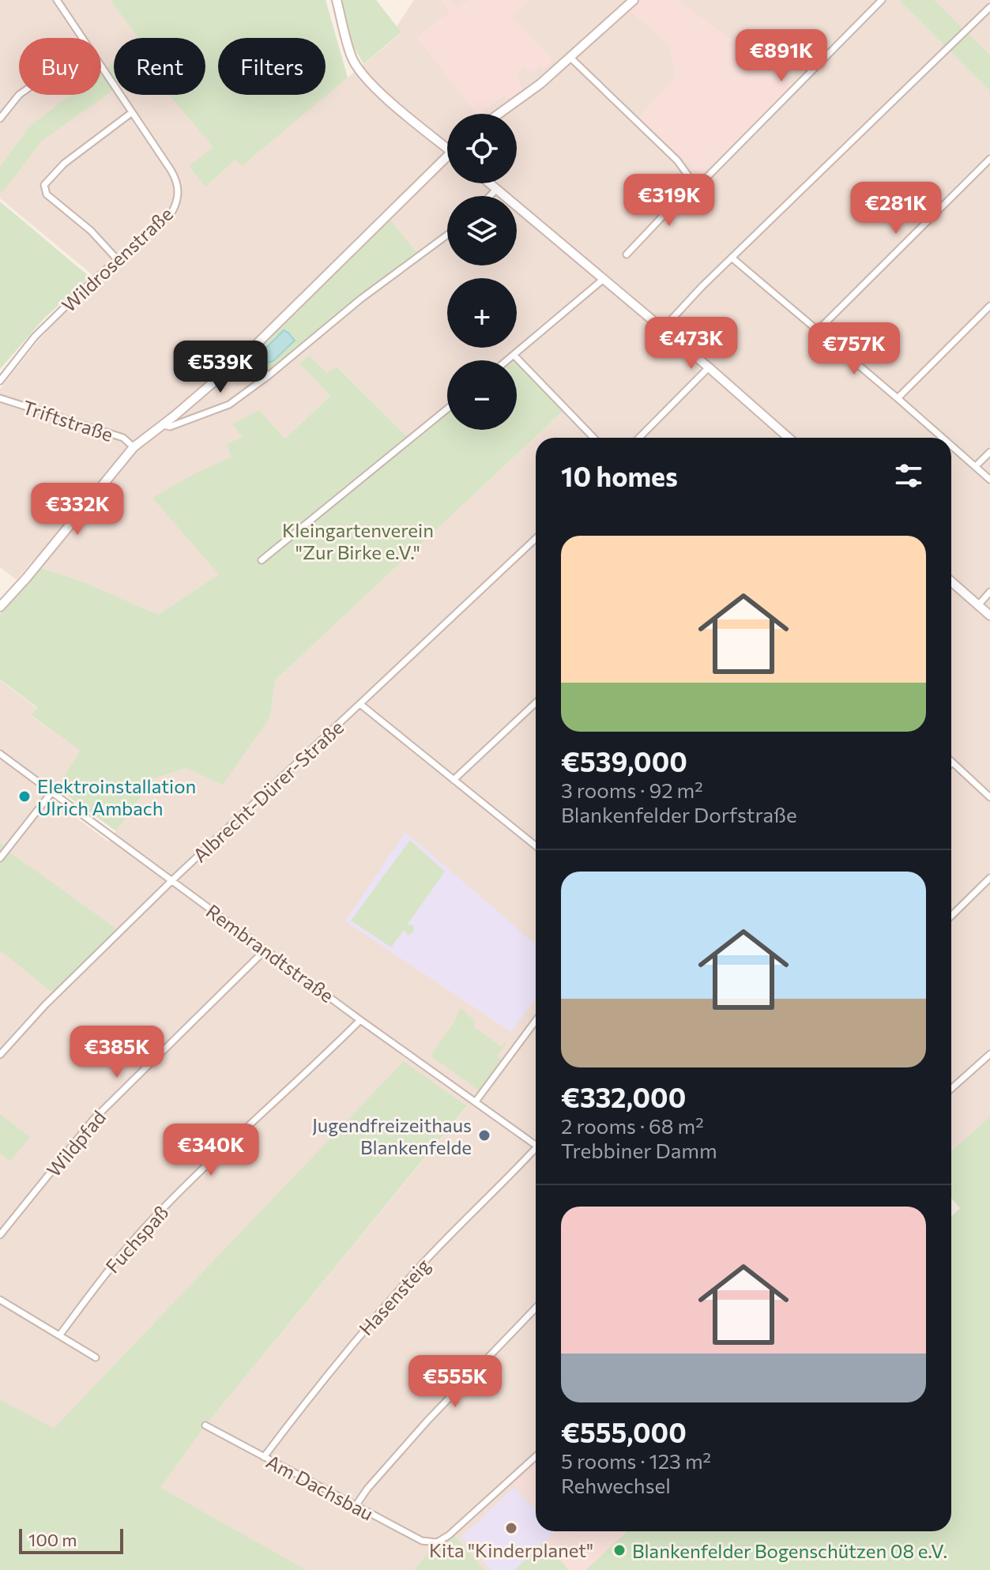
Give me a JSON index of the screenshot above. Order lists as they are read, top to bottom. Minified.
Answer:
{"streets":{"street":["Wildrosenstraße","Triftstraße","Albrecht-Dürer-Straße","Rembrandtstraße","Wildpfad","Fuchspaß","Hasensteig","Am Dachsbau"]},"crossings":[["Albrecht-Dürer-Straße","Rembrandtstraße"],["Rembrandtstraße","Wildpfad"],["Rembrandtstraße","Fuchspaß"],["Hasensteig","Am Dachsbau"]],"parks":["Kleingartenverein \"Zur Birke e.V.\""],"places":["Elektroinstallation Ulrich Ambach","Jugendfreizeithaus Blankenfelde","Kita \"Kinderplanet\"","Blankenfelder Bogenschützen 08 e.V."],"scale_bar":"100 m","page":{"price":["€891K","€319K","€281K","€473K","€757K","€539K","€332K","€385K","€340K","€555K"],"chip":["Buy","Rent","Filters"],"map_buttons":["+","−"],"heading":"10 homes","list":[{"name":"€539,000","note":"3 rooms · 92 m² · Blankenfelder Dorfstraße"},{"name":"€332,000","note":"2 rooms · 68 m² · Trebbiner Damm"},{"name":"€555,000","note":"5 rooms · 123 m² · Rehwechsel"}],"scale":"100 m"}}
